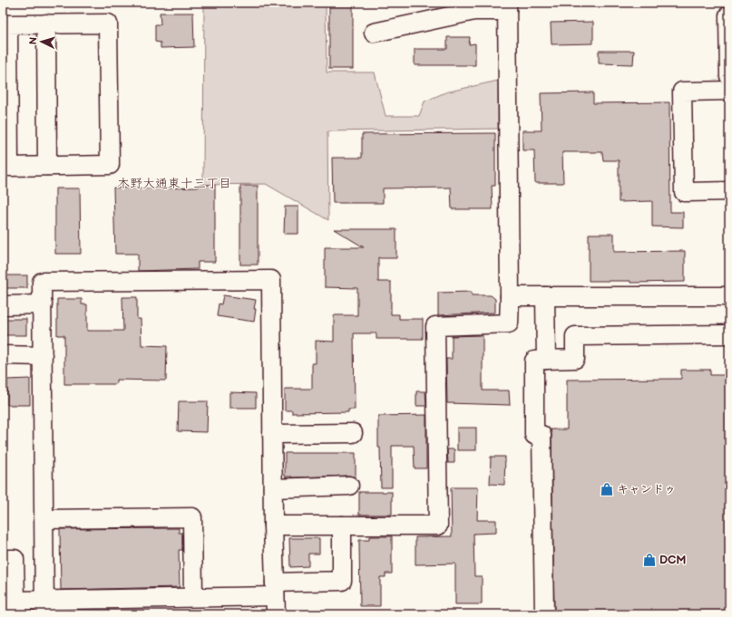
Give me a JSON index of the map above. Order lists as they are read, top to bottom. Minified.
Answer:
{"districts":["木野大通東十三丁目"],"places":{"shop":["キャンドゥ","DCM"]},"north":"left"}
